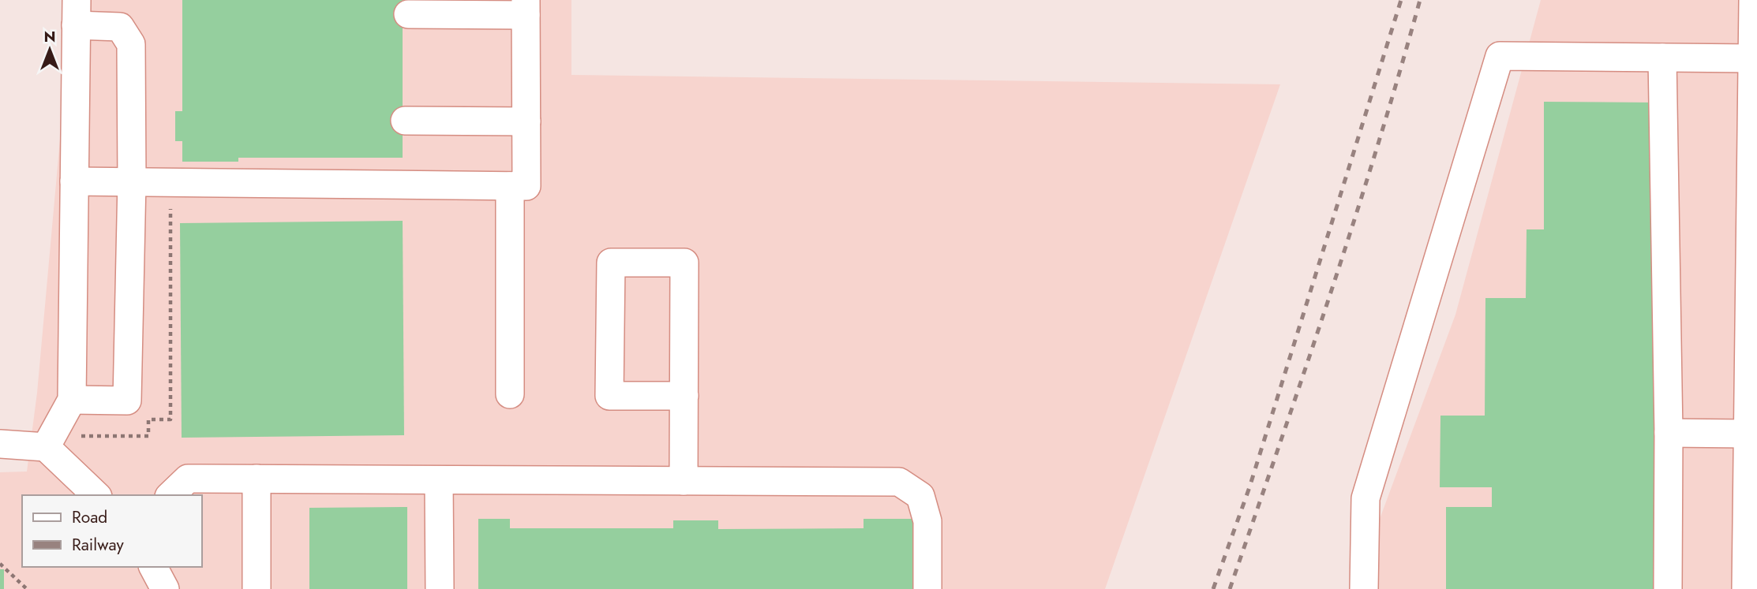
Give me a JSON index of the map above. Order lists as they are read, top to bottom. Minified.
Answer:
{"legend":["Road","Railway"],"north":"top"}
